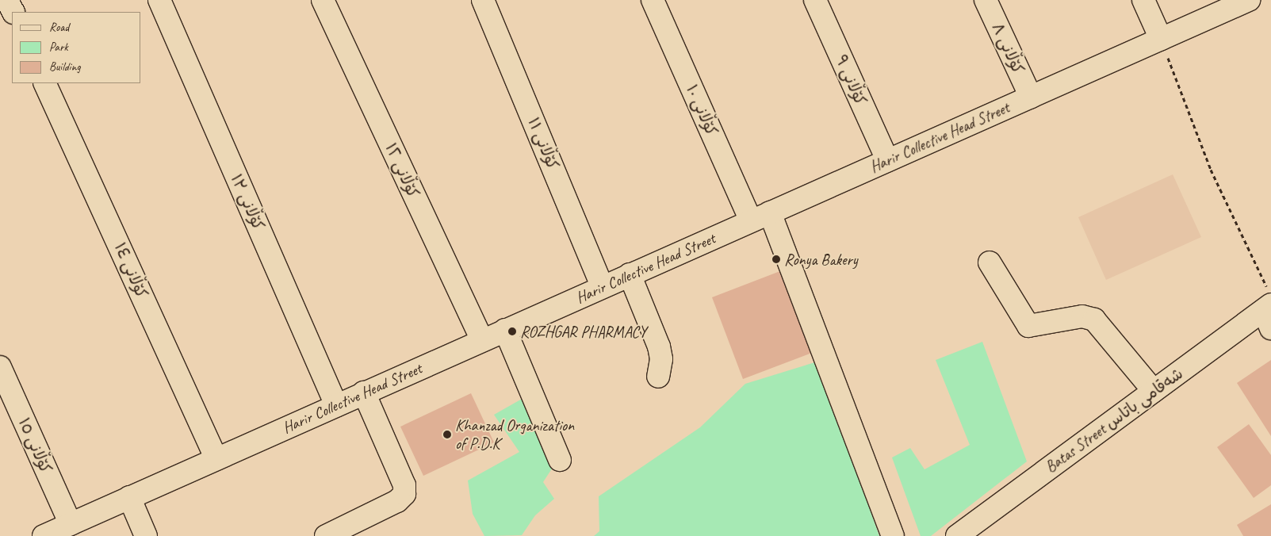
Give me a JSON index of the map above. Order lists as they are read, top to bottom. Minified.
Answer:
{"streets":{"street":["کۆڵانی ٨","کۆڵانی ٩","کۆڵانی ١٠","Harir Collective Head Street","کۆڵانی ١١","کۆڵانی ١٢","کۆڵانی ١٣","کۆڵانی ١٤","Batas Street شەقامی باتاس","کۆڵانی ١٥"]},"crossings":[["کۆڵانی ٨","Harir Collective Head Street"],["کۆڵانی ٩","Harir Collective Head Street"],["کۆڵانی ١٠","Harir Collective Head Street"],["Harir Collective Head Street","کۆڵانی ١١"],["Harir Collective Head Street","کۆڵانی ١٢"],["Harir Collective Head Street","کۆڵانی ١٣"],["Harir Collective Head Street","کۆڵانی ١٤"],["Harir Collective Head Street","کۆڵانی ١٥"]],"places":["Ronya Bakery","ROZHGAR PHARMACY","Khanzad Organization of P.D.K"],"legend":["Road","Park","Building"]}
